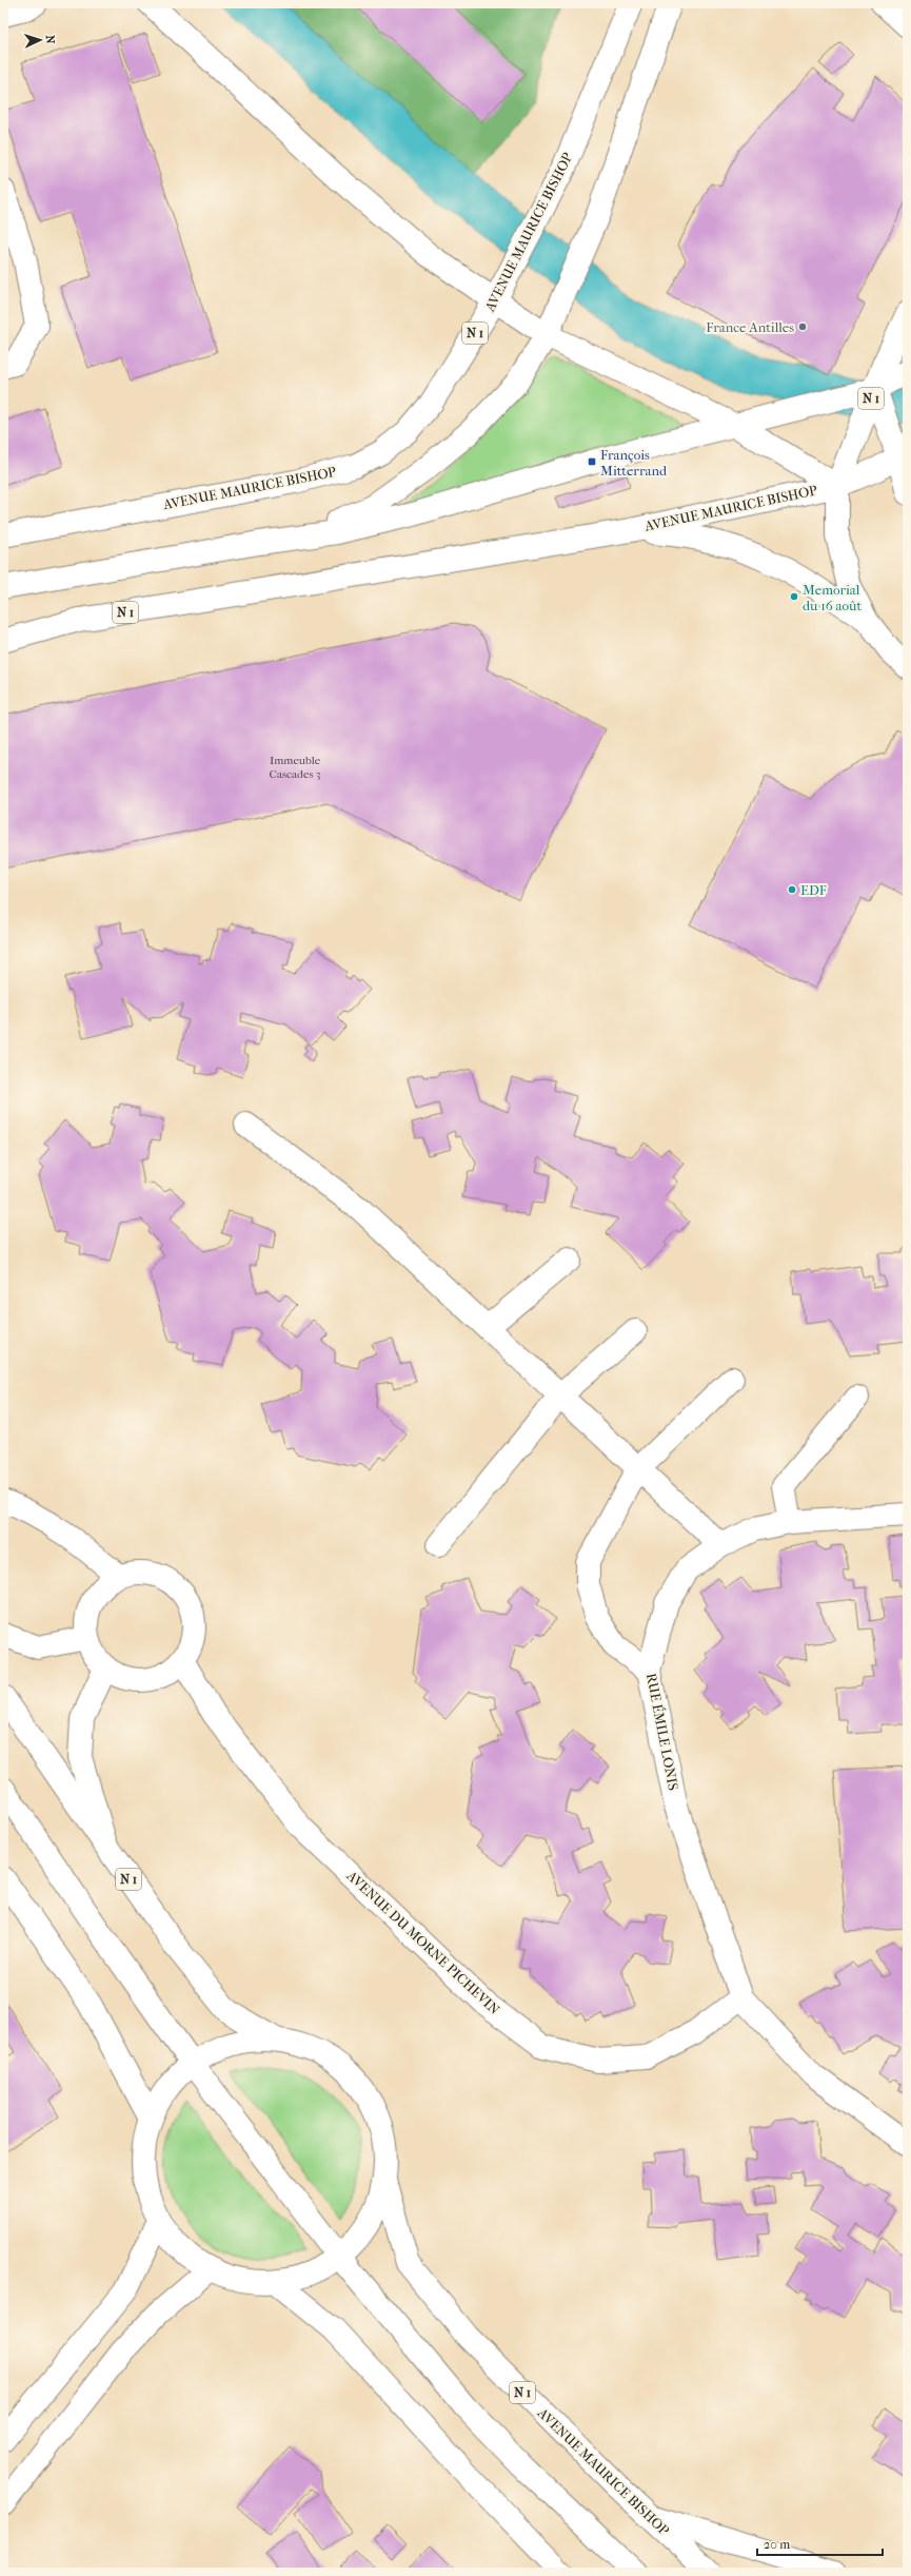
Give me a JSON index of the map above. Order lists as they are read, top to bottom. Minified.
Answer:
{"streets":{"main road":["AVENUE MAURICE BISHOP","N 1","RUE ÉMILE LONIS","AVENUE DU MORNE PICHEVIN"]},"crossings":[["AVENUE MAURICE BISHOP","N 1"],["RUE ÉMILE LONIS","AVENUE DU MORNE PICHEVIN"]],"places":{"other":["France Antilles","Memorial du 16 août","EDF"],"transit":["François Mitterrand"]},"house_numbers":["Immeuble Cascades 3"],"scale_bar":"20 m","north":"right"}
